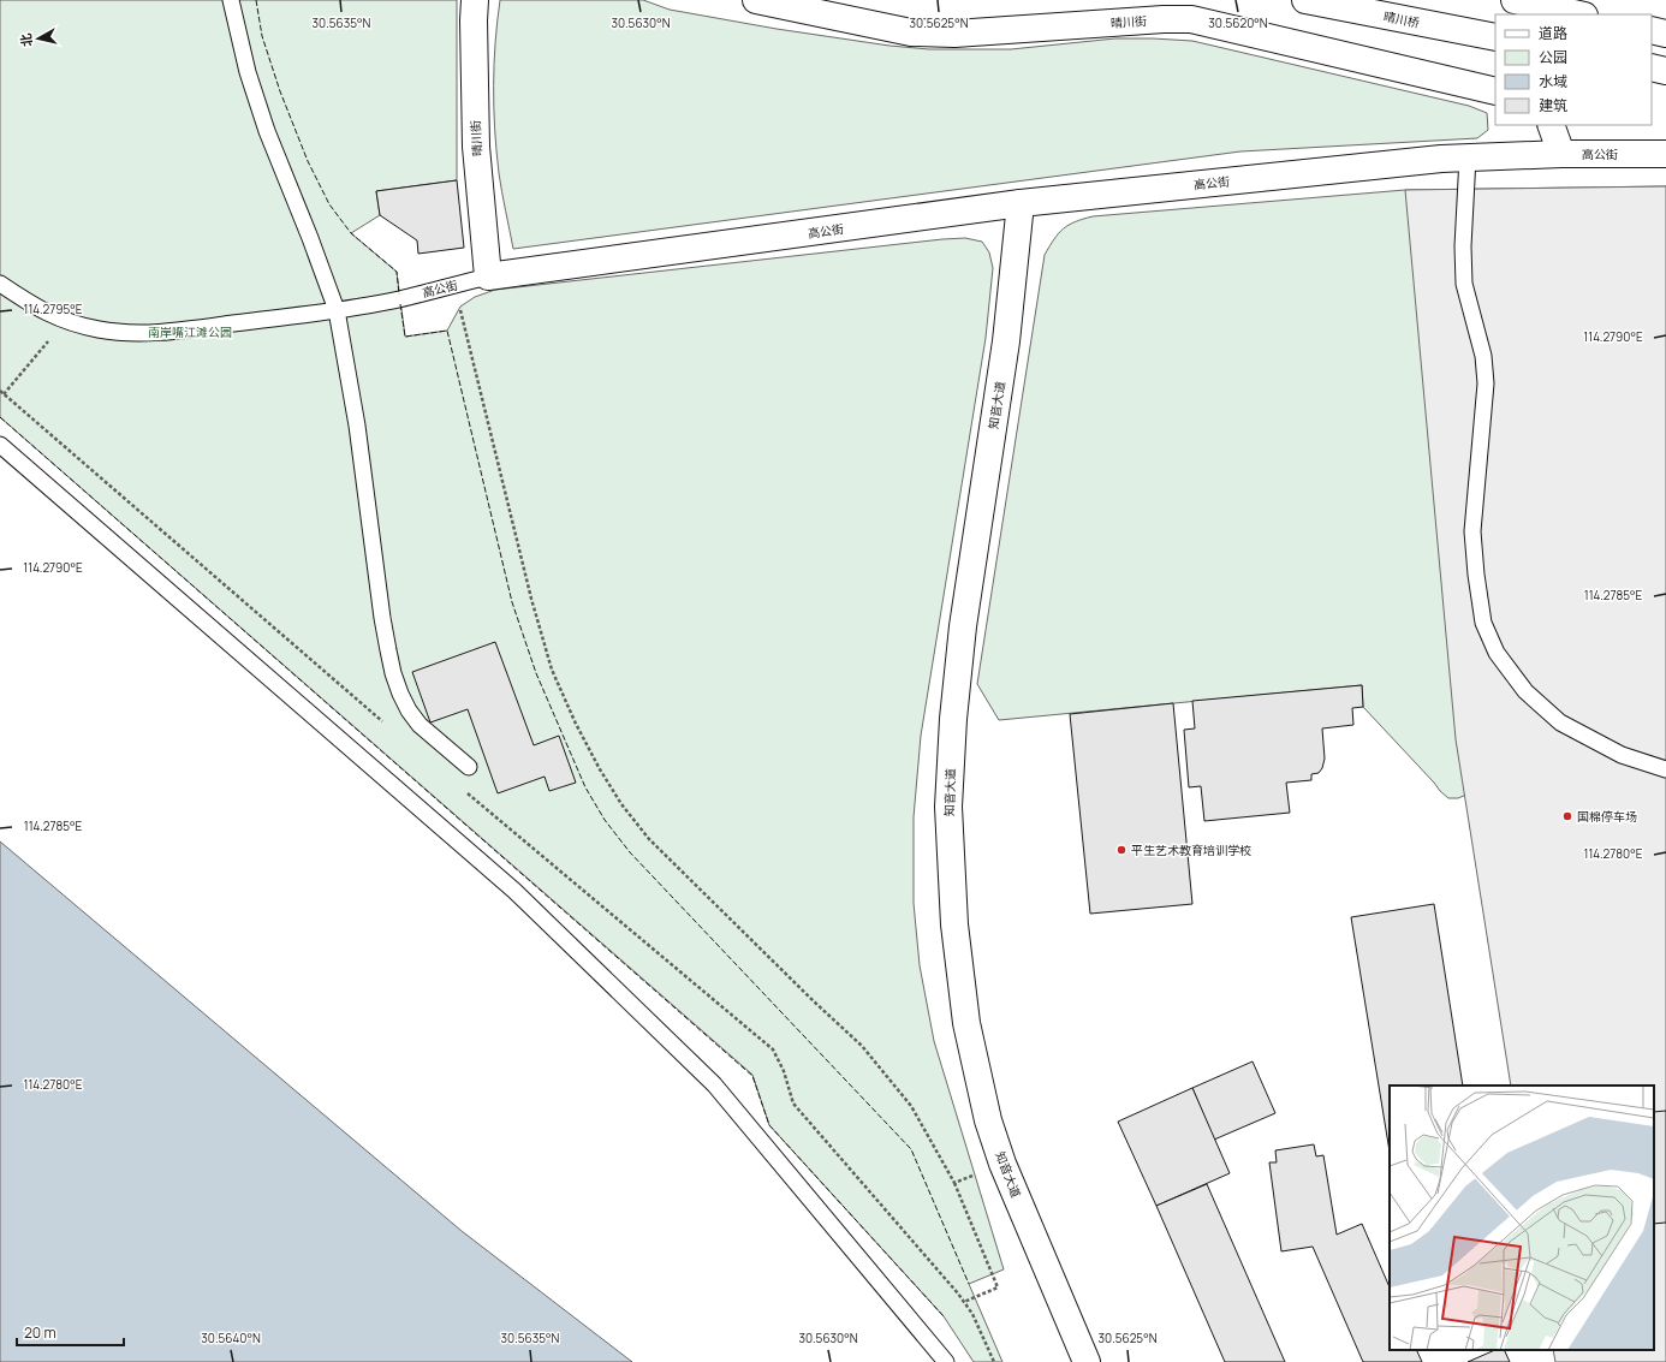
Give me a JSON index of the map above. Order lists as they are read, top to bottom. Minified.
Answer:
{"streets":{"main road":["晴川桥","晴川街","高公街","知音大道"]},"crossings":[["晴川街","高公街"],["高公街","知音大道"]],"parks":["南岸嘴江滩公园"],"places":["国棉停车场","平生艺术教育培训学校"],"legend":["道路","公园","水域","建筑"],"scale_bar":"20 m","north":"left","coordinates":["30.5635°N","30.5630°N","30.5625°N","30.5620°N","114.2795°E","114.2790°E","114.2785°E","114.2780°E","30.5640°N"]}
